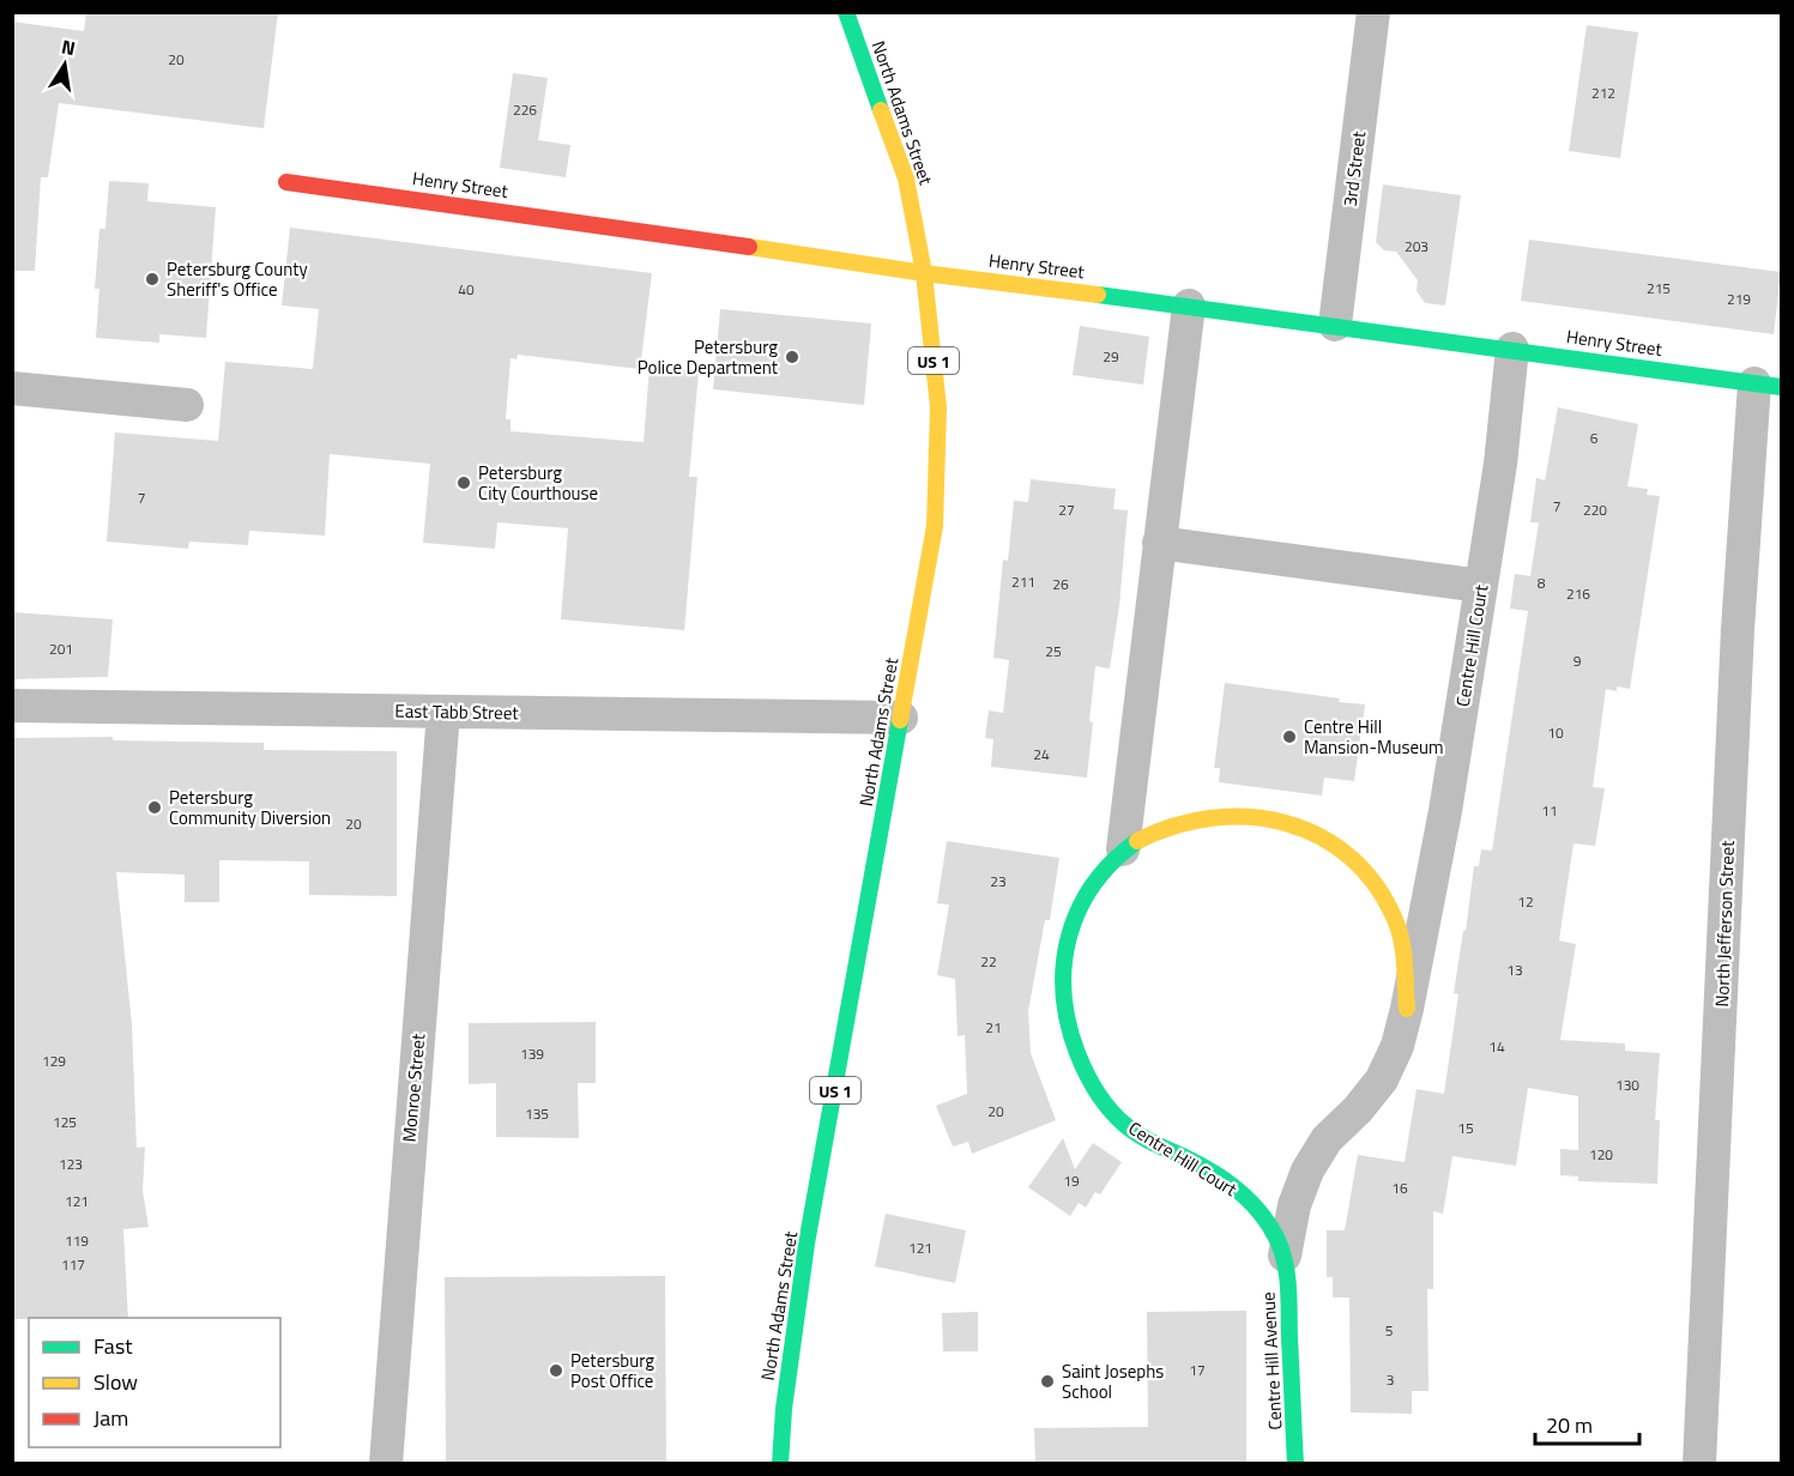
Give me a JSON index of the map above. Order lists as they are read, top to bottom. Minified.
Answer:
{"streets":{"street":["North Adams Street","3rd Street","Henry Street","US 1","Centre Hill Court","East Tabb Street","North Jefferson Street","Monroe Street","Centre Hill Avenue"]},"crossings":[["North Adams Street","Henry Street"],["North Adams Street","East Tabb Street"],["3rd Street","Henry Street"],["Henry Street","Centre Hill Court"],["Henry Street","North Jefferson Street"],["Centre Hill Court","Centre Hill Avenue"],["East Tabb Street","Monroe Street"]],"places":["Petersburg County Sheriff's Office","Petersburg Police Department","Petersburg City Courthouse","Centre Hill Mansion-Museum","Petersburg Community Diversion","Petersburg Post Office","Saint Josephs School"],"house_numbers":["20","212","226","203","215","40","219","29","6","7","7","27","220","211","8","26","216","201","25","9","10","24","11","20","23","12","22","13","21","14","139","129","130","20","135","125","15","120","123","19","16","121","119","121","117","5","17","3"],"legend":["Fast","Slow","Jam"],"scale_bar":"20 m","north":"top"}
